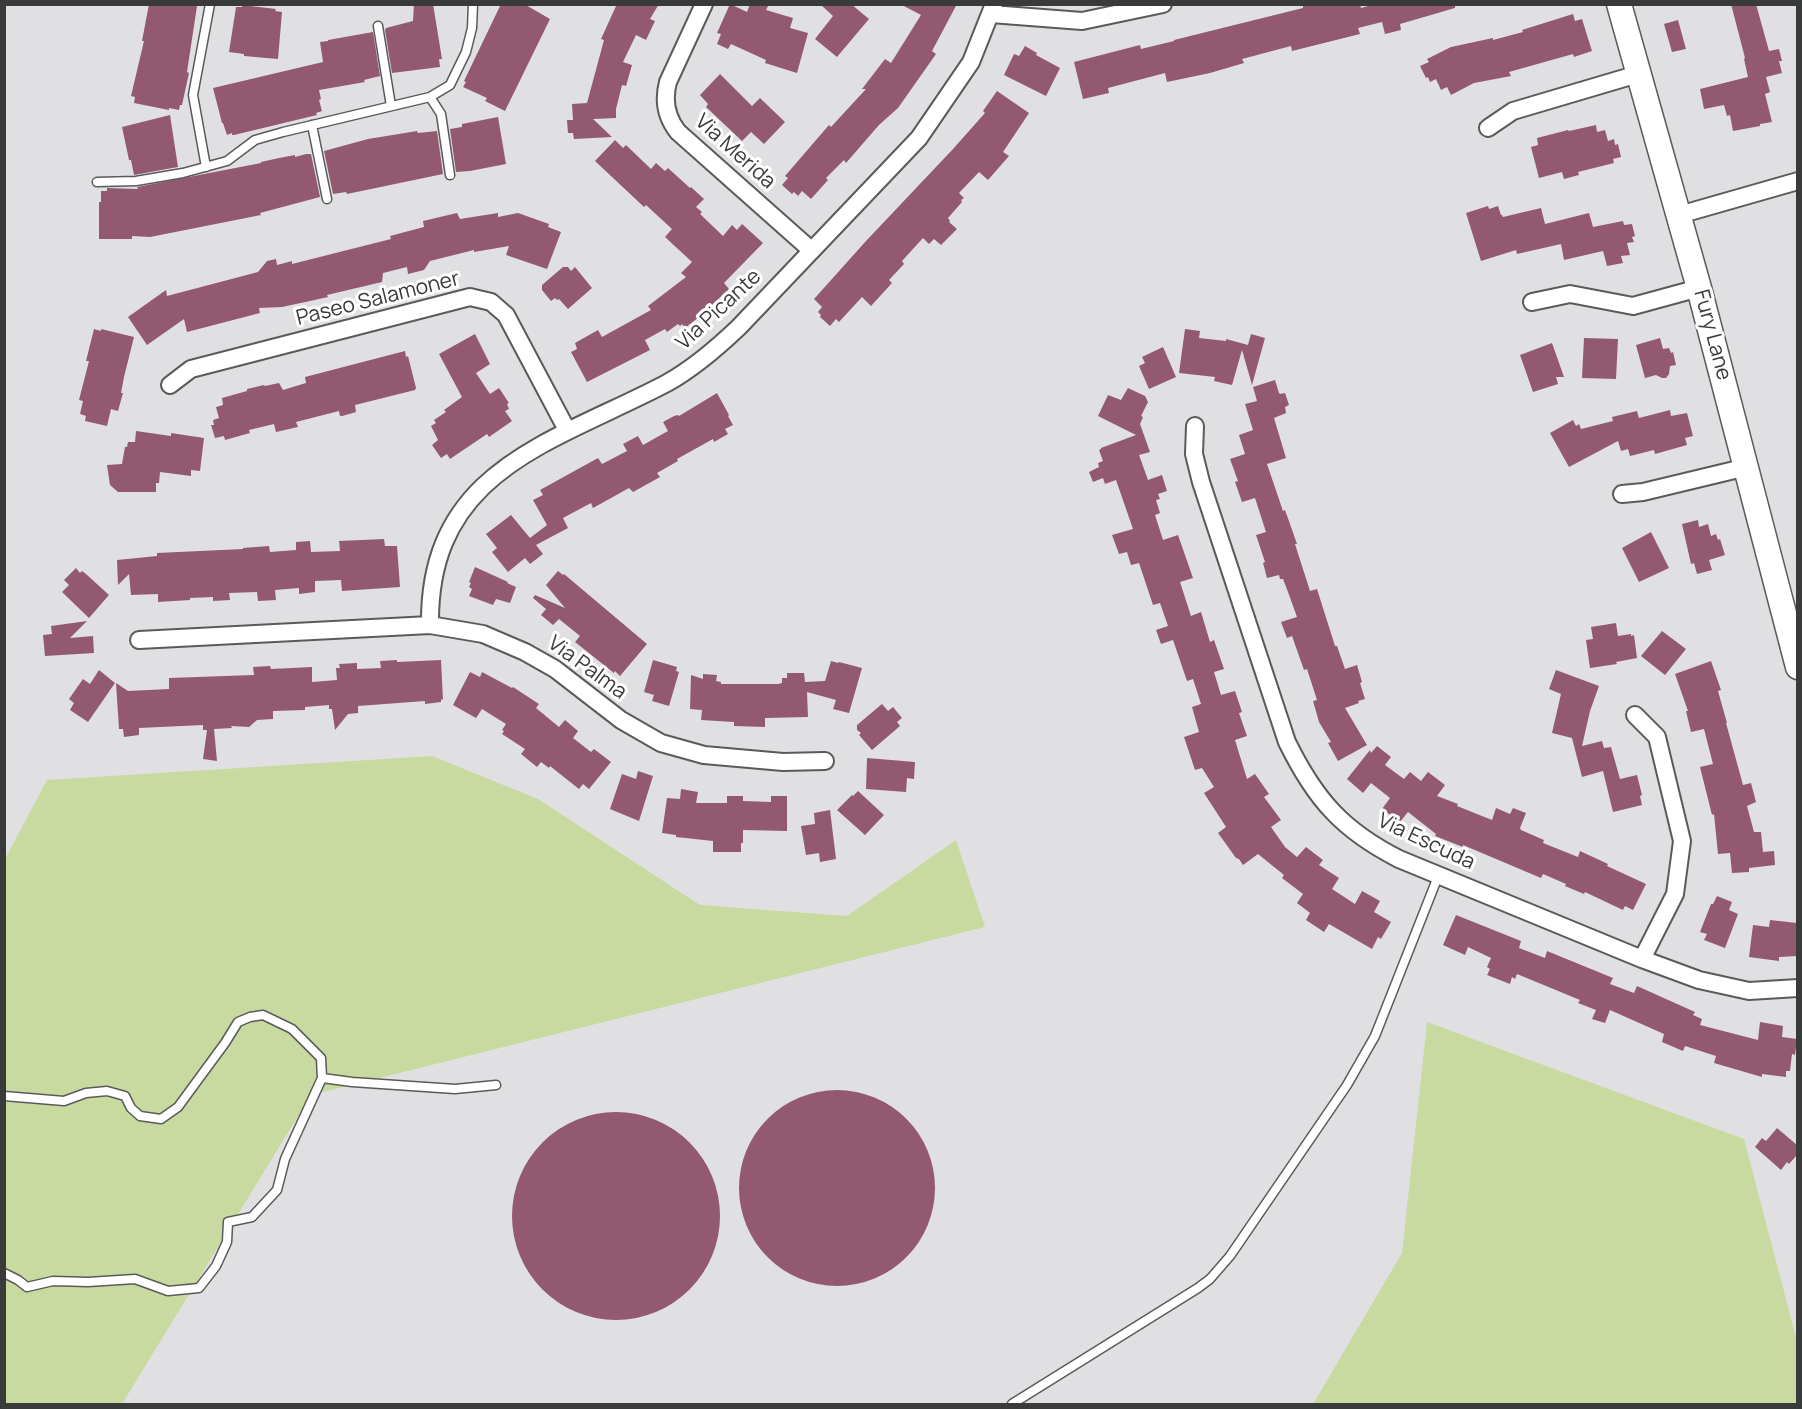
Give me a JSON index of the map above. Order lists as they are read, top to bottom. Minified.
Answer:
{"streets":{"main road":["Fury Lane"],"street":["Via Merida","Paseo Salamoner","Via Picante","Via Palma","Via Escuda"]},"crossings":[["Via Merida","Via Picante"],["Paseo Salamoner","Via Picante"],["Via Picante","Via Palma"]]}
